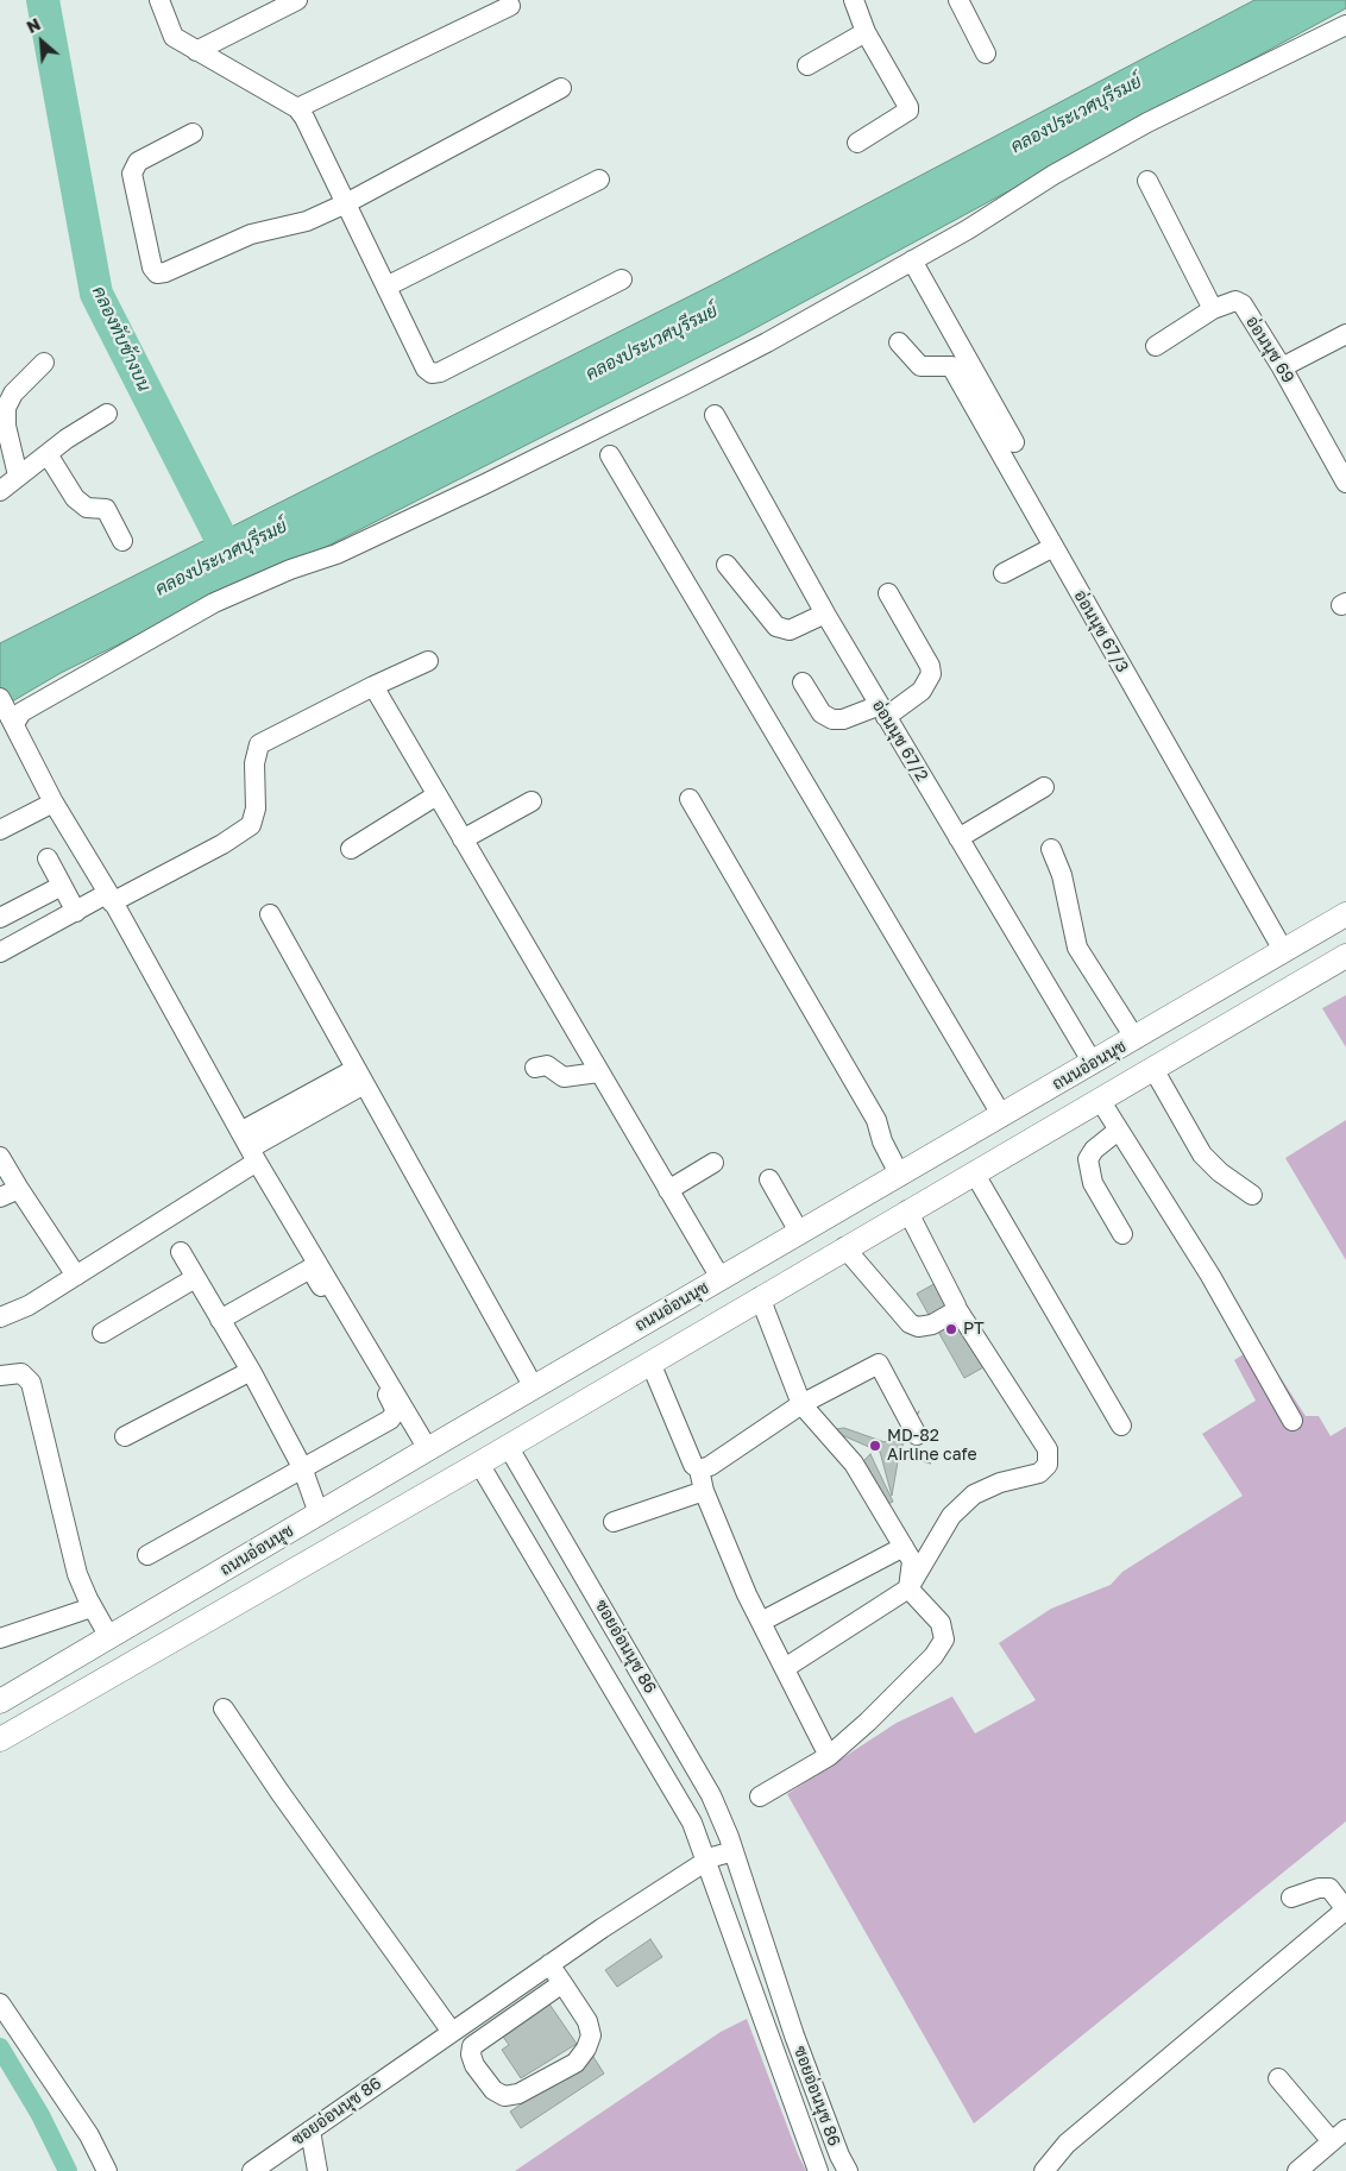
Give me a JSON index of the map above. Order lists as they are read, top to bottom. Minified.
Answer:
{"streets":{"main road":["ถนนอ่อนนุช"],"street":["อ่อนนุช 69","อ่อนนุช 67/3","อ่อนนุช 67/2","ซอยอ่อนนุช 86"]},"crossings":[["อ่อนนุช 67/3","ถนนอ่อนนุช"],["อ่อนนุช 67/2","ถนนอ่อนนุช"]],"water":["คลองประเวศบุรีรมย์","คลองทับช้างบน"],"places":["PT","MD-82 Airline cafe"],"north":"top left"}
